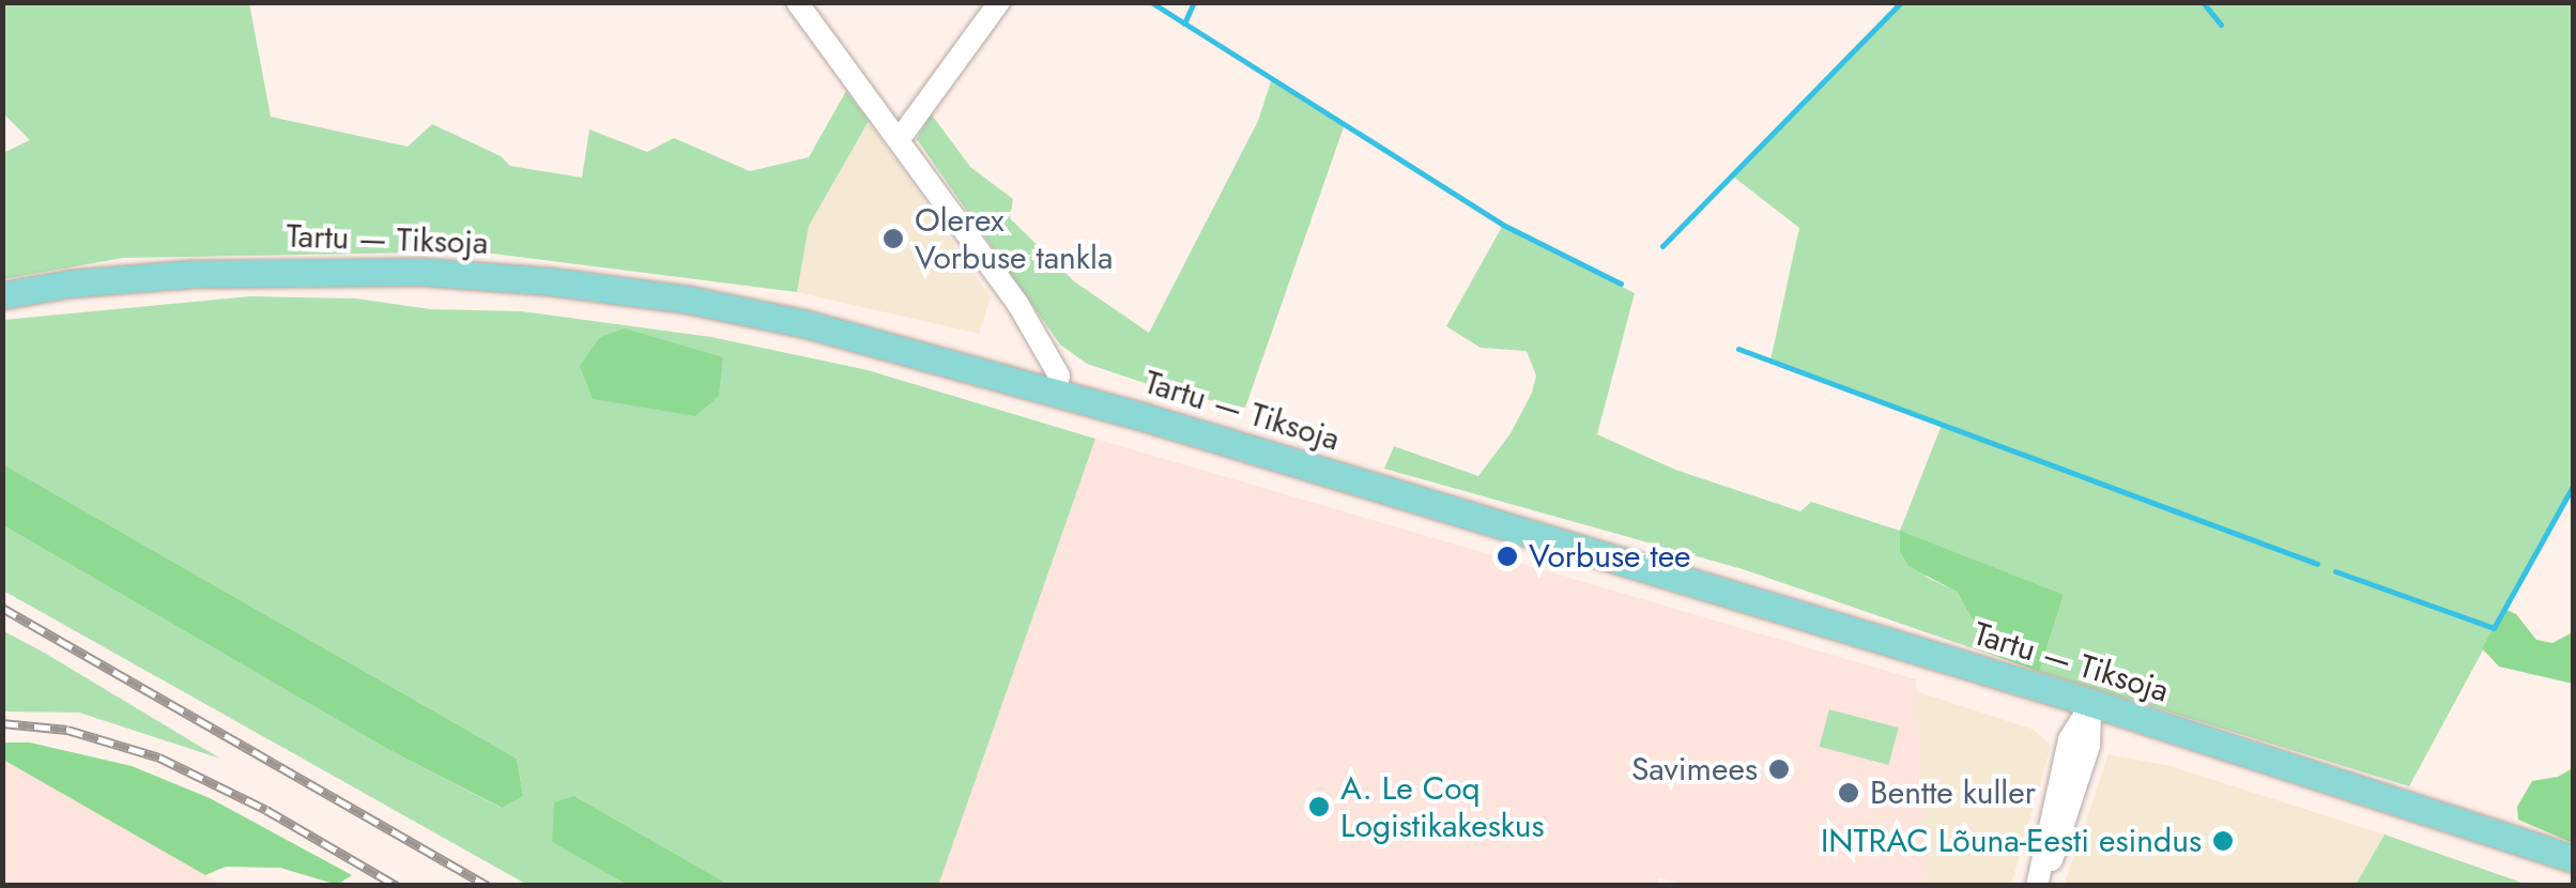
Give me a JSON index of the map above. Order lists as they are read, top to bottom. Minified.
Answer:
{"streets":{"main road":["Tartu — Tiksoja"]},"places":["Olerex Vorbuse tankla","Vorbuse tee","Savimees","Bentte kuller","A. Le Coq Logistikakeskus","INTRAC Lõuna-Eesti esindus"]}
